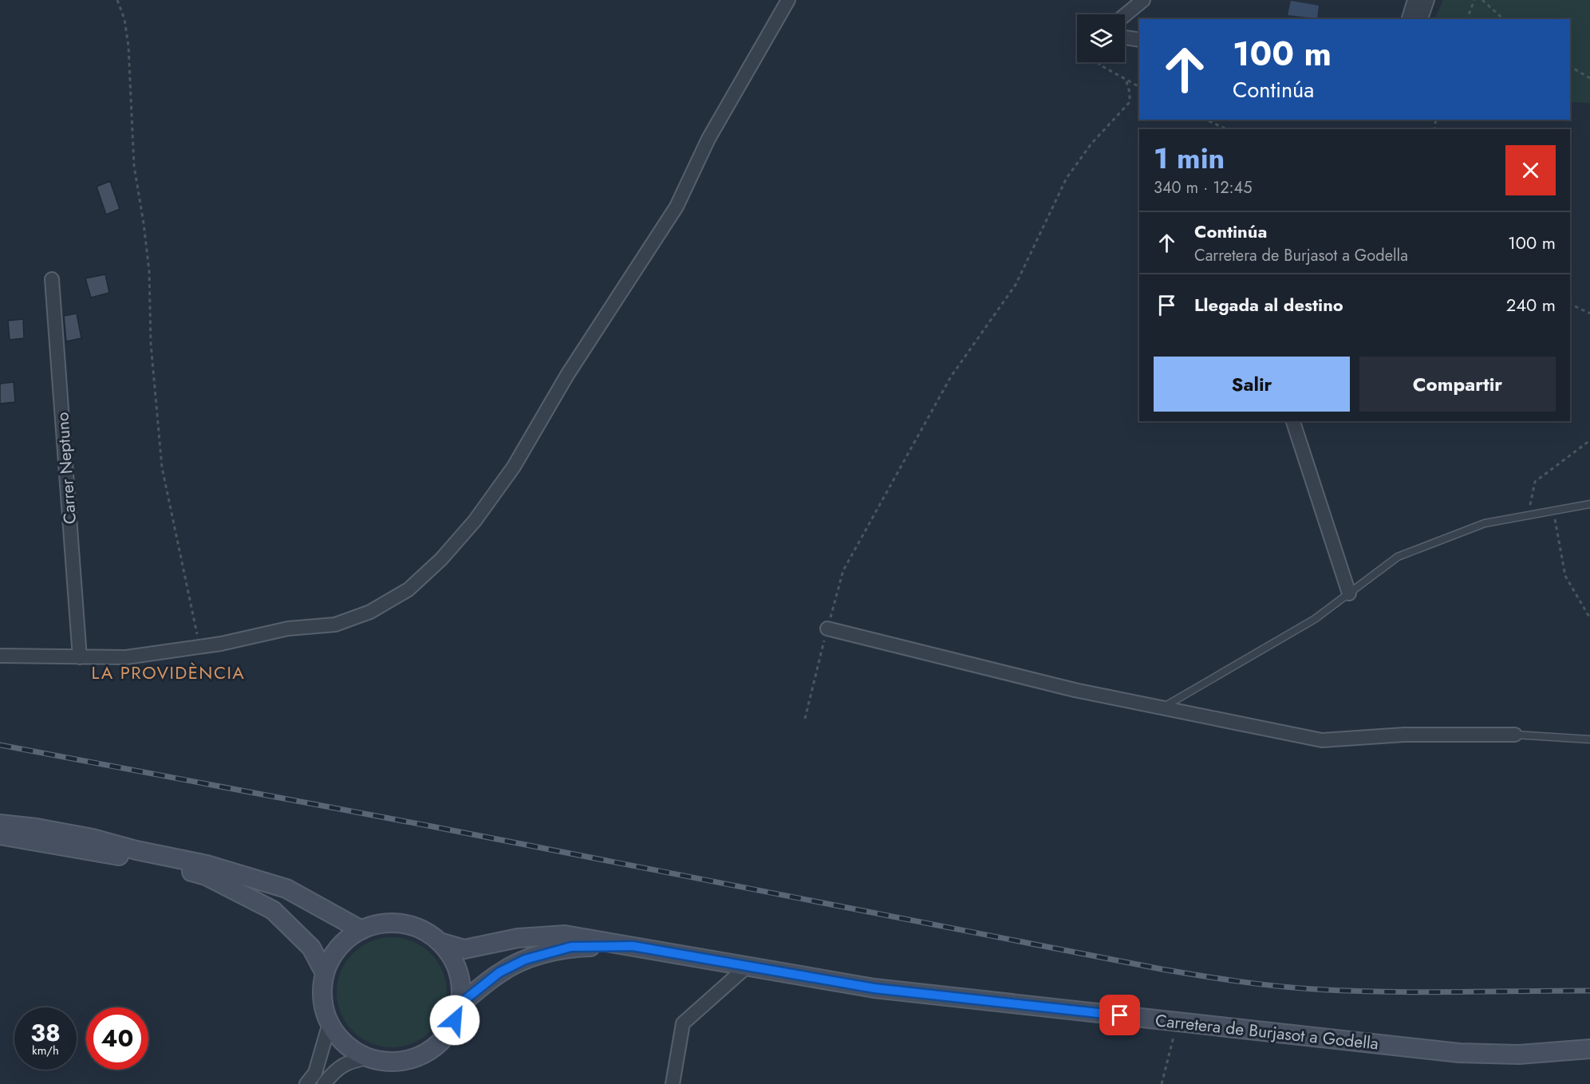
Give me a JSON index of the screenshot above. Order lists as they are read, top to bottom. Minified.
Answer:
{"streets":{"street":["Carrer Neptuno","Carretera de Burjasot a Godella"]},"districts":["LA PROVIDÈNCIA"],"page":{"turn":["100 m","Continúa"],"heading":["1 min","340 m · 12:45"],"list":[{"name":"Continúa","note":"Carretera de Burjasot a Godella","value":"100 m"},{"name":"Llegada al destino","value":"240 m"}],"buttons":["Salir","Compartir"],"speed":"38 km/h","limit":"40"}}
